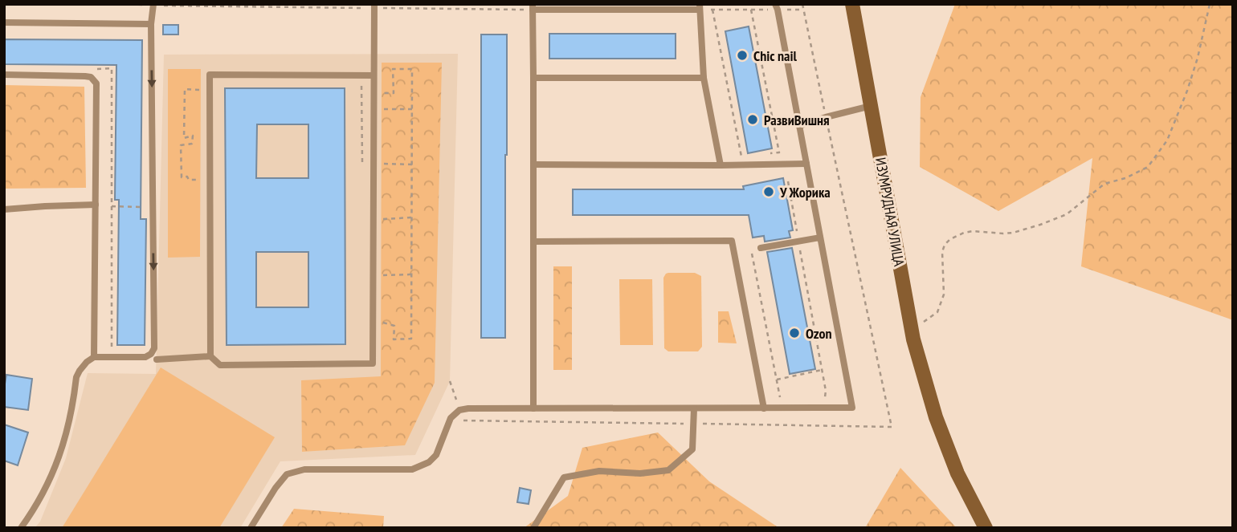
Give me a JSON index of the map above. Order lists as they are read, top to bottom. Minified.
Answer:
{"streets":{"street":["ИЗУМРУДНАЯ УЛИЦА"]},"places":["Chic nail","РазвиВишня","У Жорика","Ozon"]}
